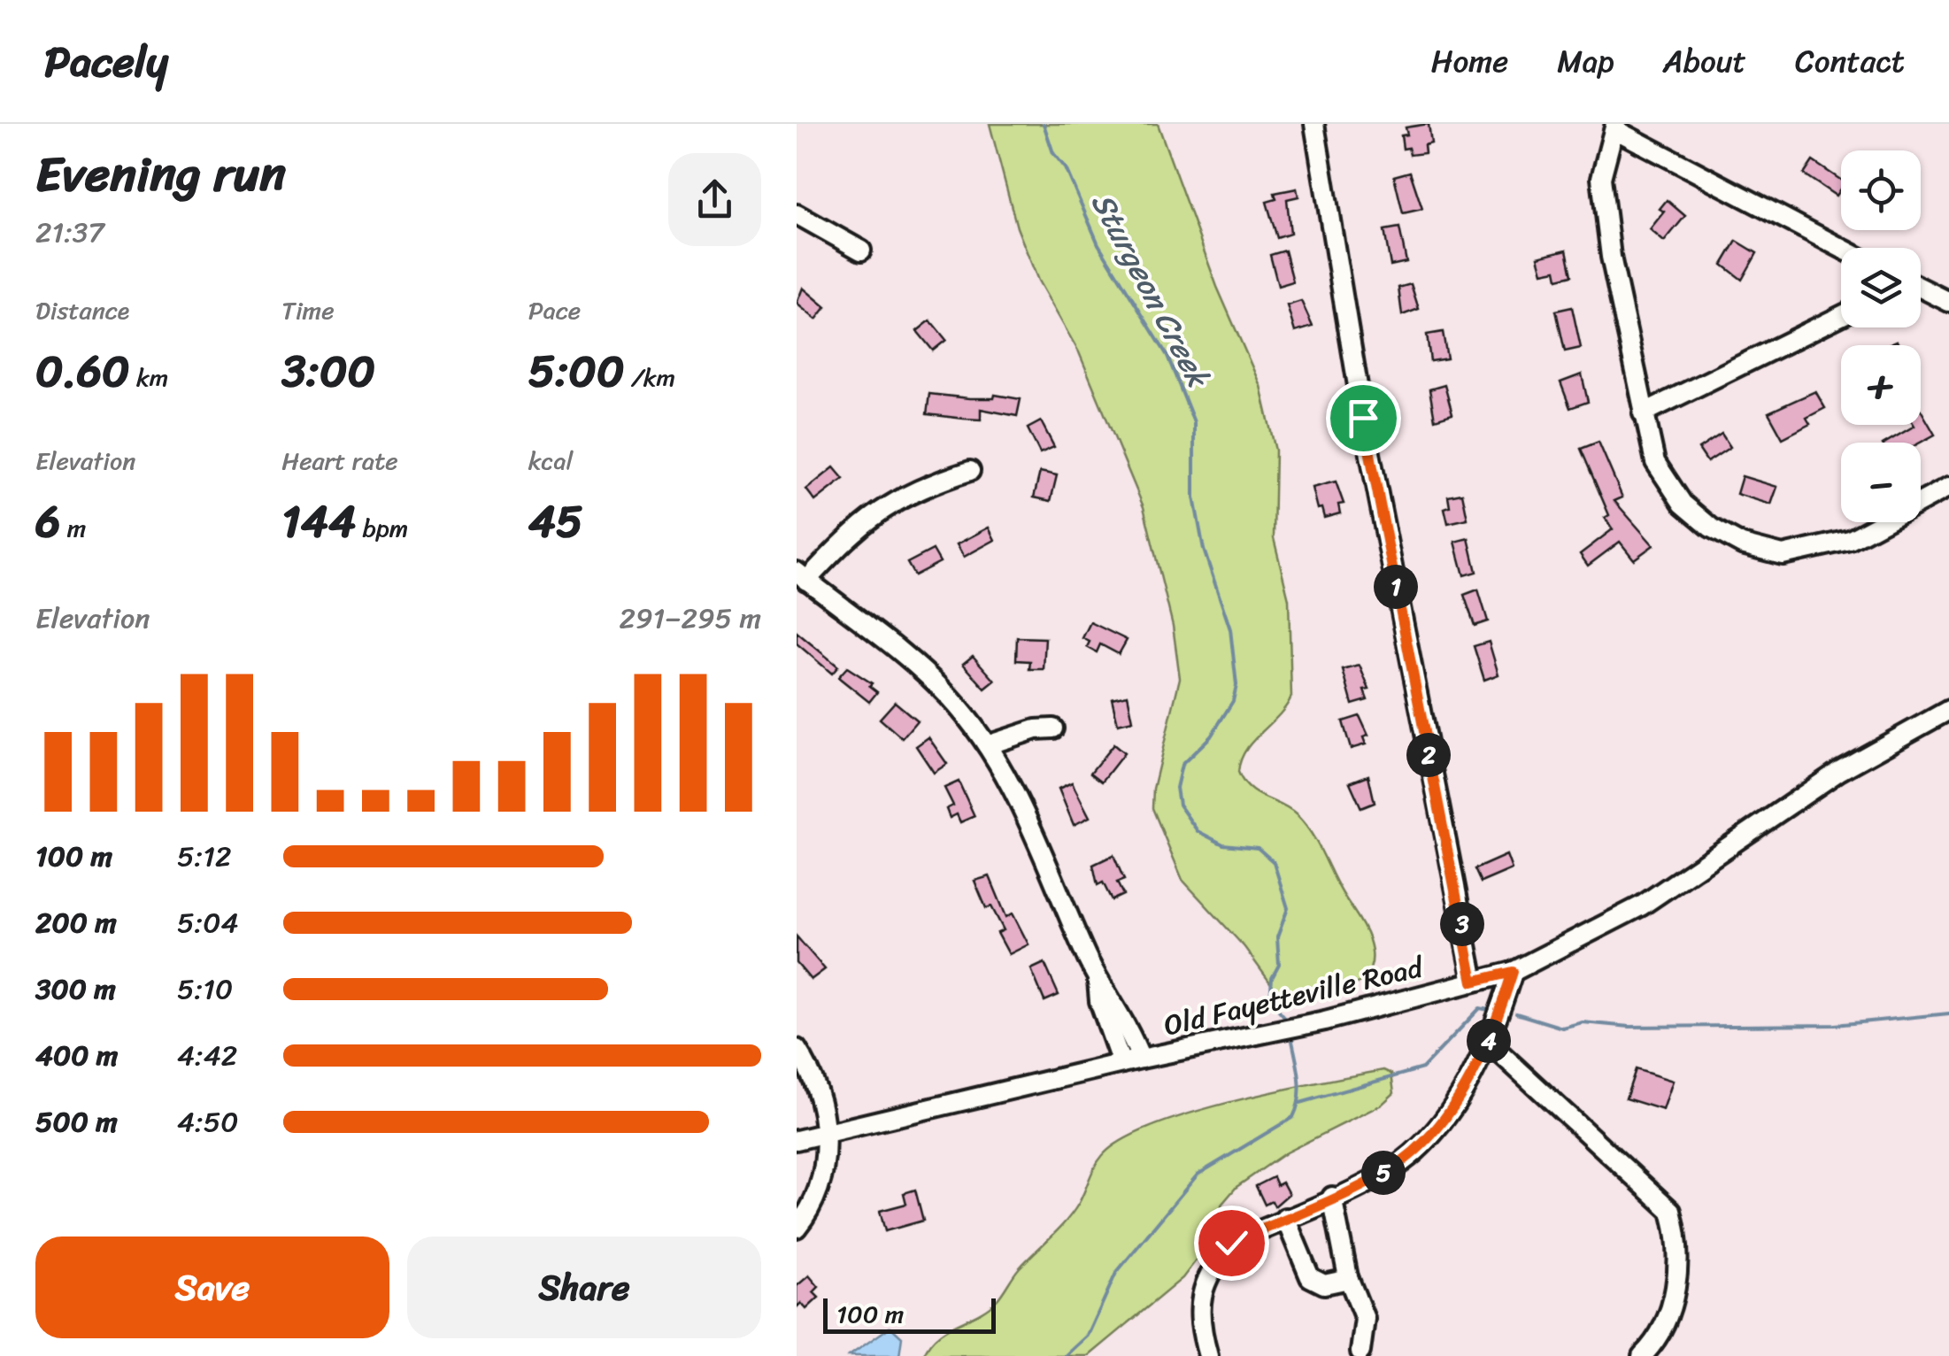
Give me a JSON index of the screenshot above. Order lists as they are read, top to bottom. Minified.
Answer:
{"streets":{"street":["Old Fayetteville Road"]},"water":["Sturgeon Creek"],"scale_bar":"100 m","page":{"header":"Pacely","nav":["Home","Map","About","Contact"],"heading":["Evening run","21:37"],"map_buttons":["+","−"],"stats":[["Distance","0.60 km"],["Time","3:00"],["Pace","5:00 /km"],["Elevation","6 m"],["Heart rate","144 bpm"],["kcal","45"]],"pins":["1","2","3","4","5"],"chart":["Elevation","291–295 m"],"list":[{"name":"100 m","note":"5:12"},{"name":"200 m","note":"5:04"},{"name":"300 m","note":"5:10"},{"name":"400 m","note":"4:42"},{"name":"500 m","note":"4:50"}],"buttons":["Save","Share"],"scale":"100 m"}}
